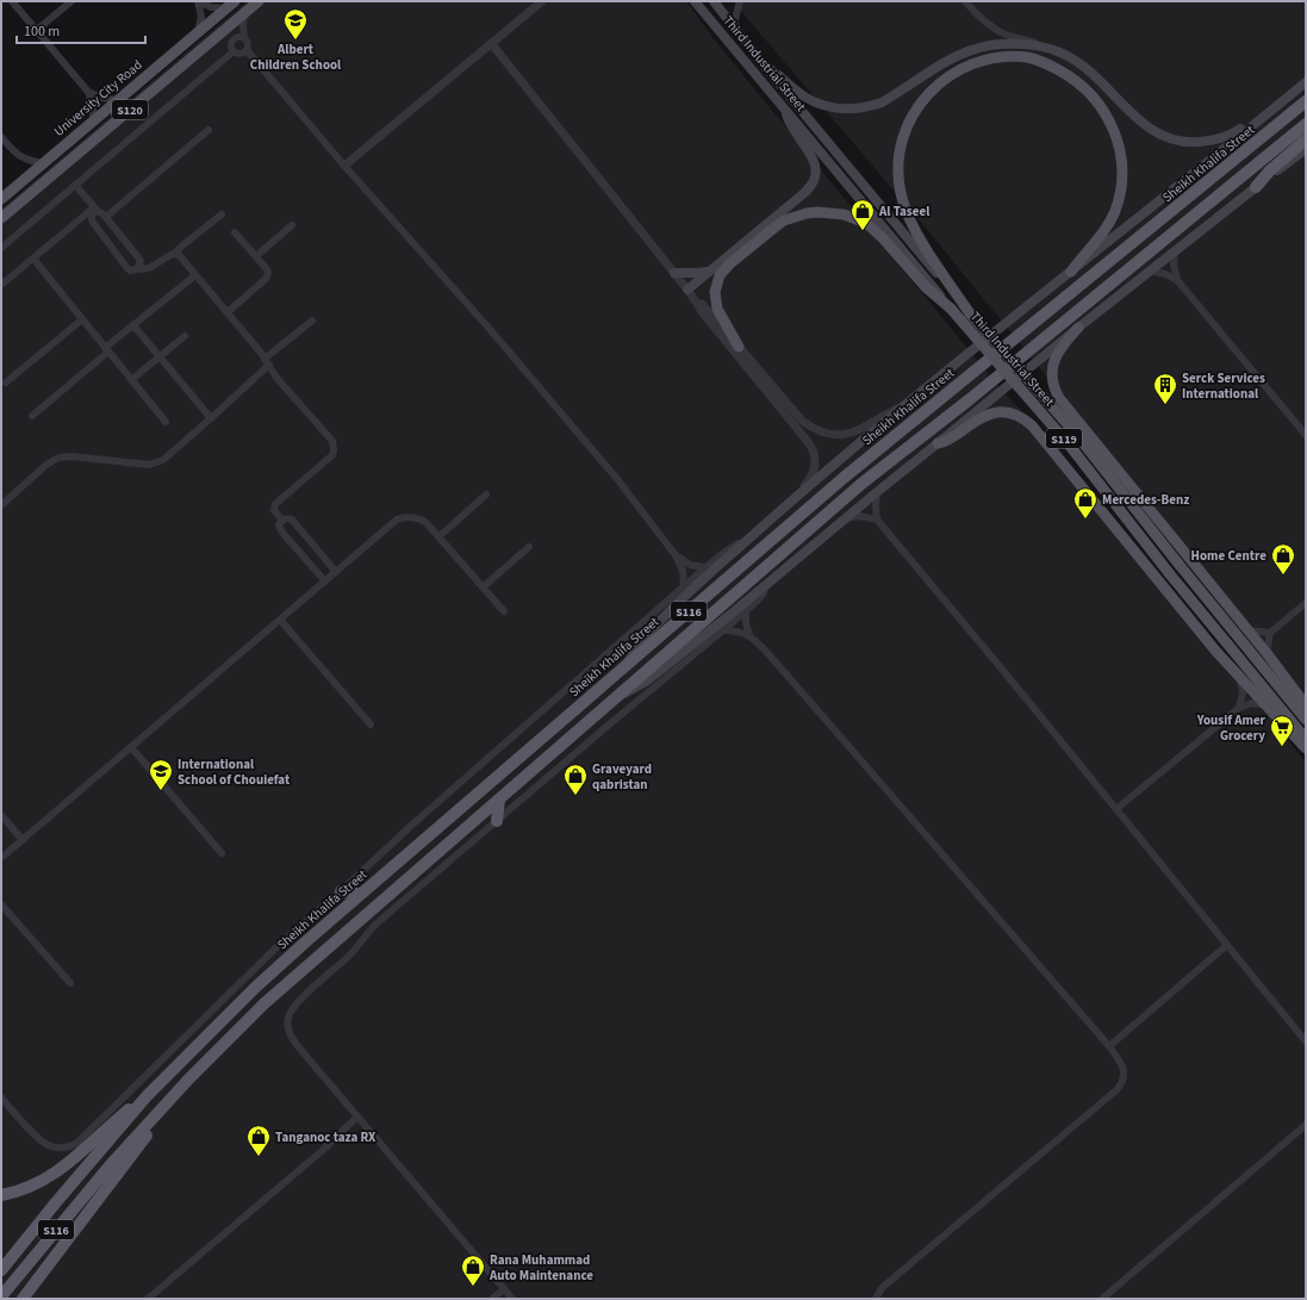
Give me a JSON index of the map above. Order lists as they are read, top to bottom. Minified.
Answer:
{"streets":{"highway":["Sheikh Khalifa Street","S116"],"main road":["Third Industrial Street","University City Road","S120","S119"]},"places":{"school or university":["Albert Children School","International School of Chouiefat"],"shop":["Al Taseel","Mercedes-Benz","Home Centre","Graveyard qabristan","Tanganoc taza RX","Rana Muhammad Auto Maintenance"],"building":["Serck Services International"],"supermarket":["Yousif Amer Grocery"]},"scale_bar":"100 m"}
